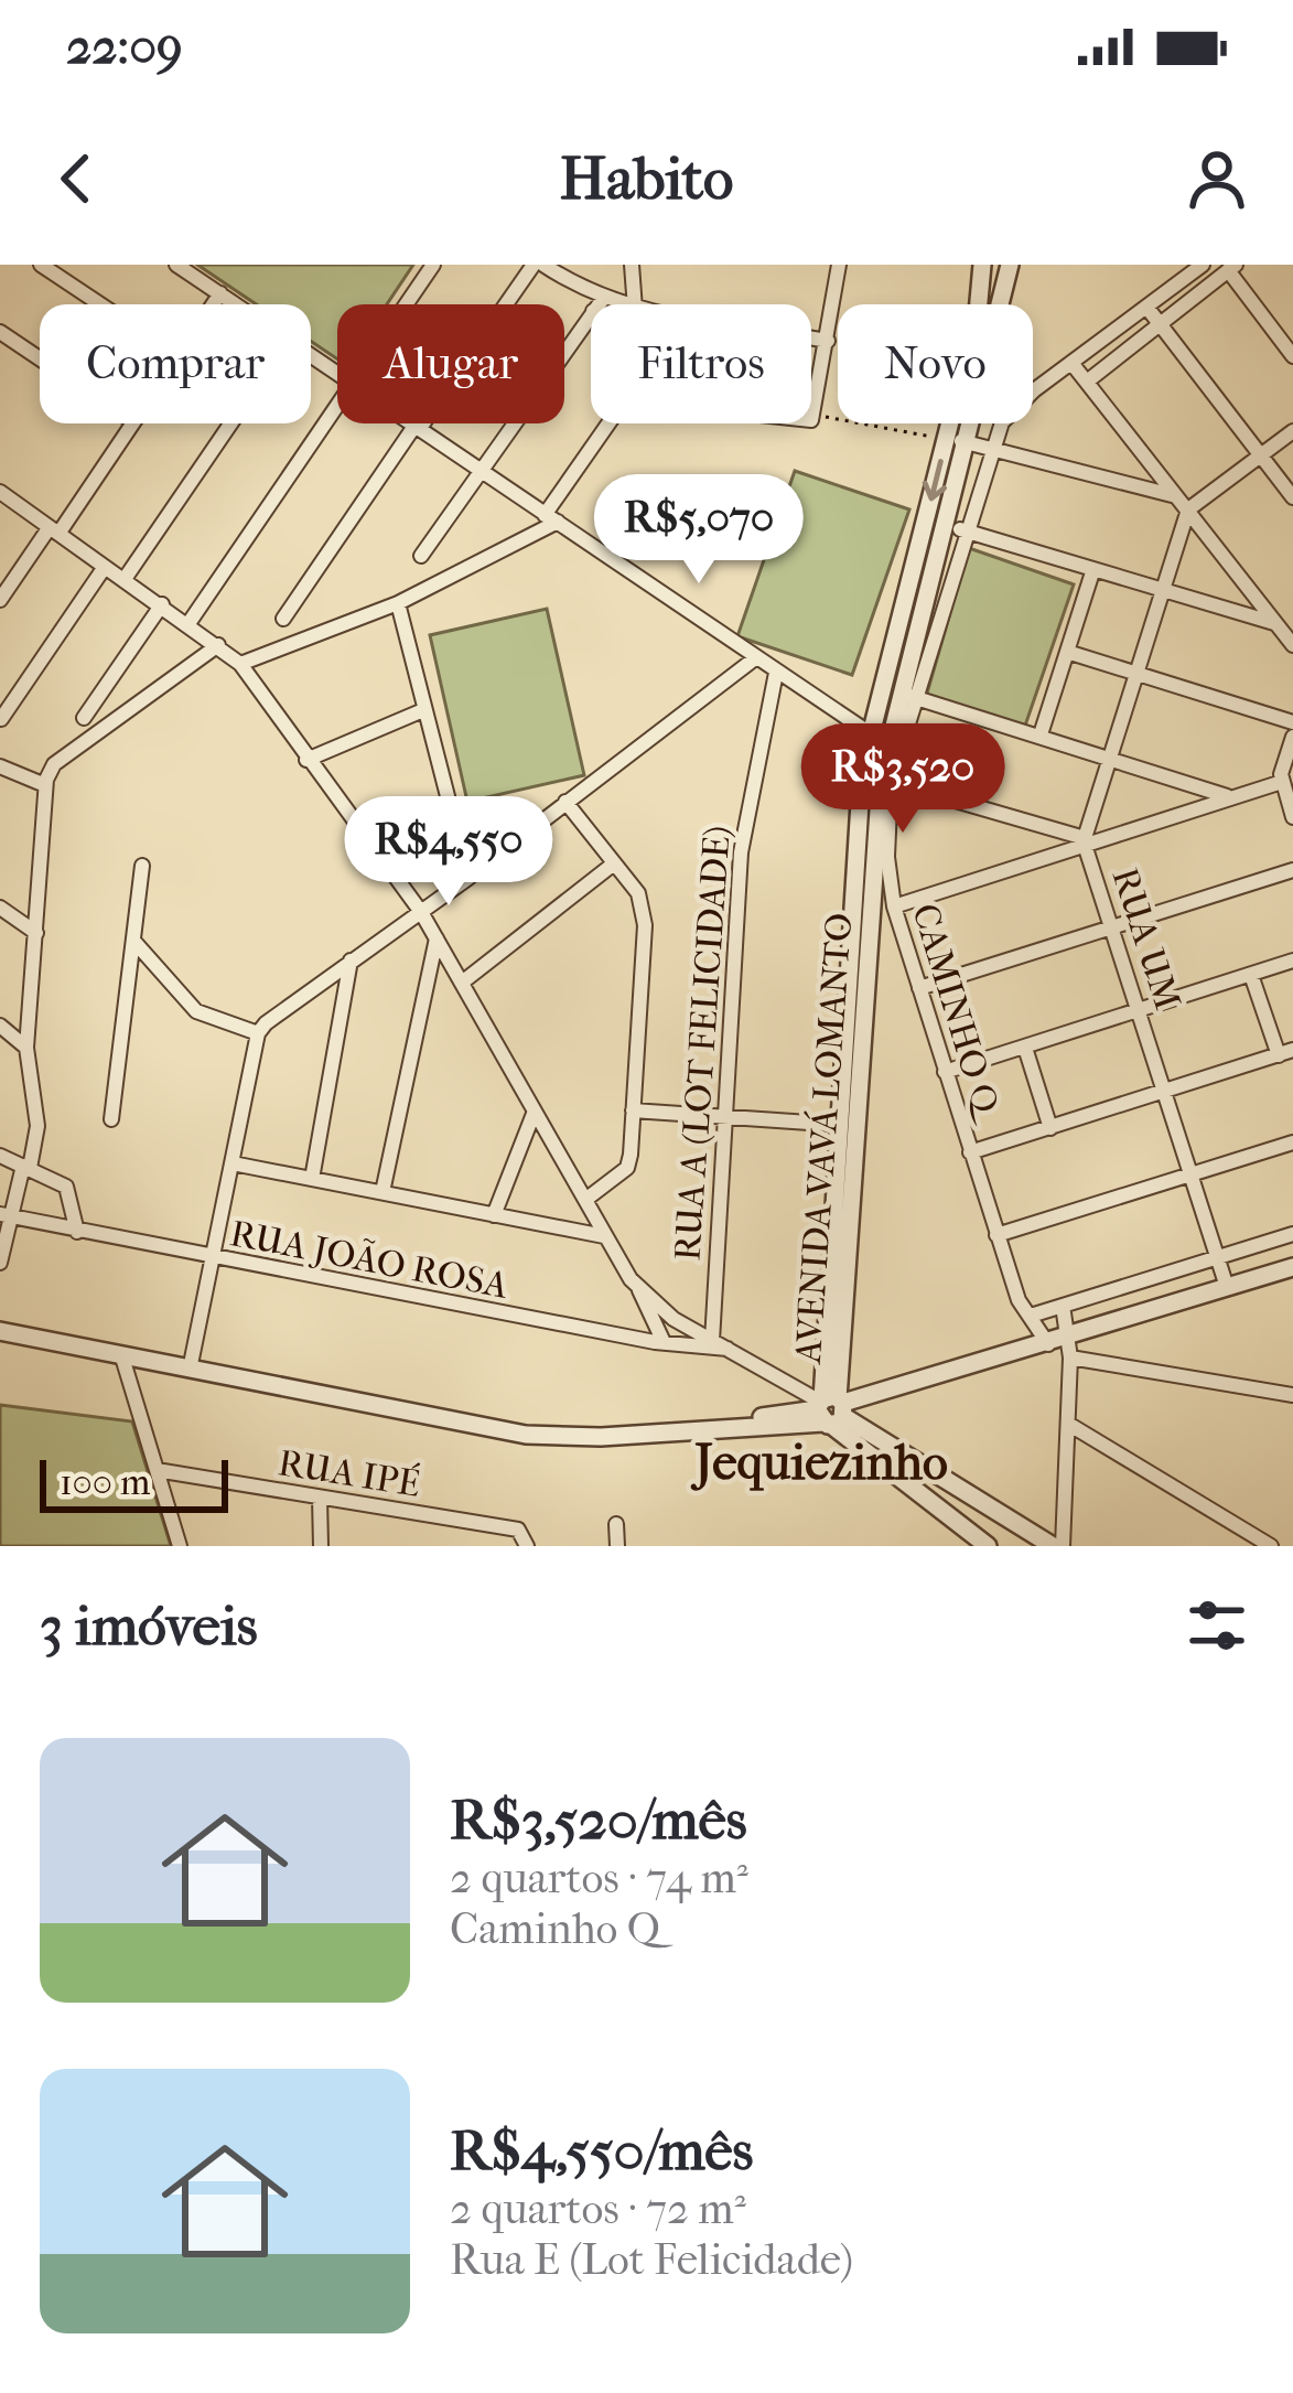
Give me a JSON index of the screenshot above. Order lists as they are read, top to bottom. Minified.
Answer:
{"streets":{"street":["RUA UM","CAMINHO Q","RUA A (LOT FELICIDADE)","AVENIDA VAVÁ LOMANTO","RUA JOÃO ROSA","RUA IPÉ"]},"crossings":[["CAMINHO Q","AVENIDA VAVÁ LOMANTO"]],"districts":["Jequiezinho"],"scale_bar":"100 m","page":{"status":"22:09","header":"Habito","chip":["Comprar","Alugar","Filtros","Novo"],"price":["R$5,070","R$3,520","R$4,550"],"scale":"100 m","heading":"3 imóveis","list":[{"name":"R$3,520/mês","note":"2 quartos · 74 m² · Caminho Q"},{"name":"R$4,550/mês","note":"2 quartos · 72 m² · Rua E (Lot Felicidade)"}]}}
